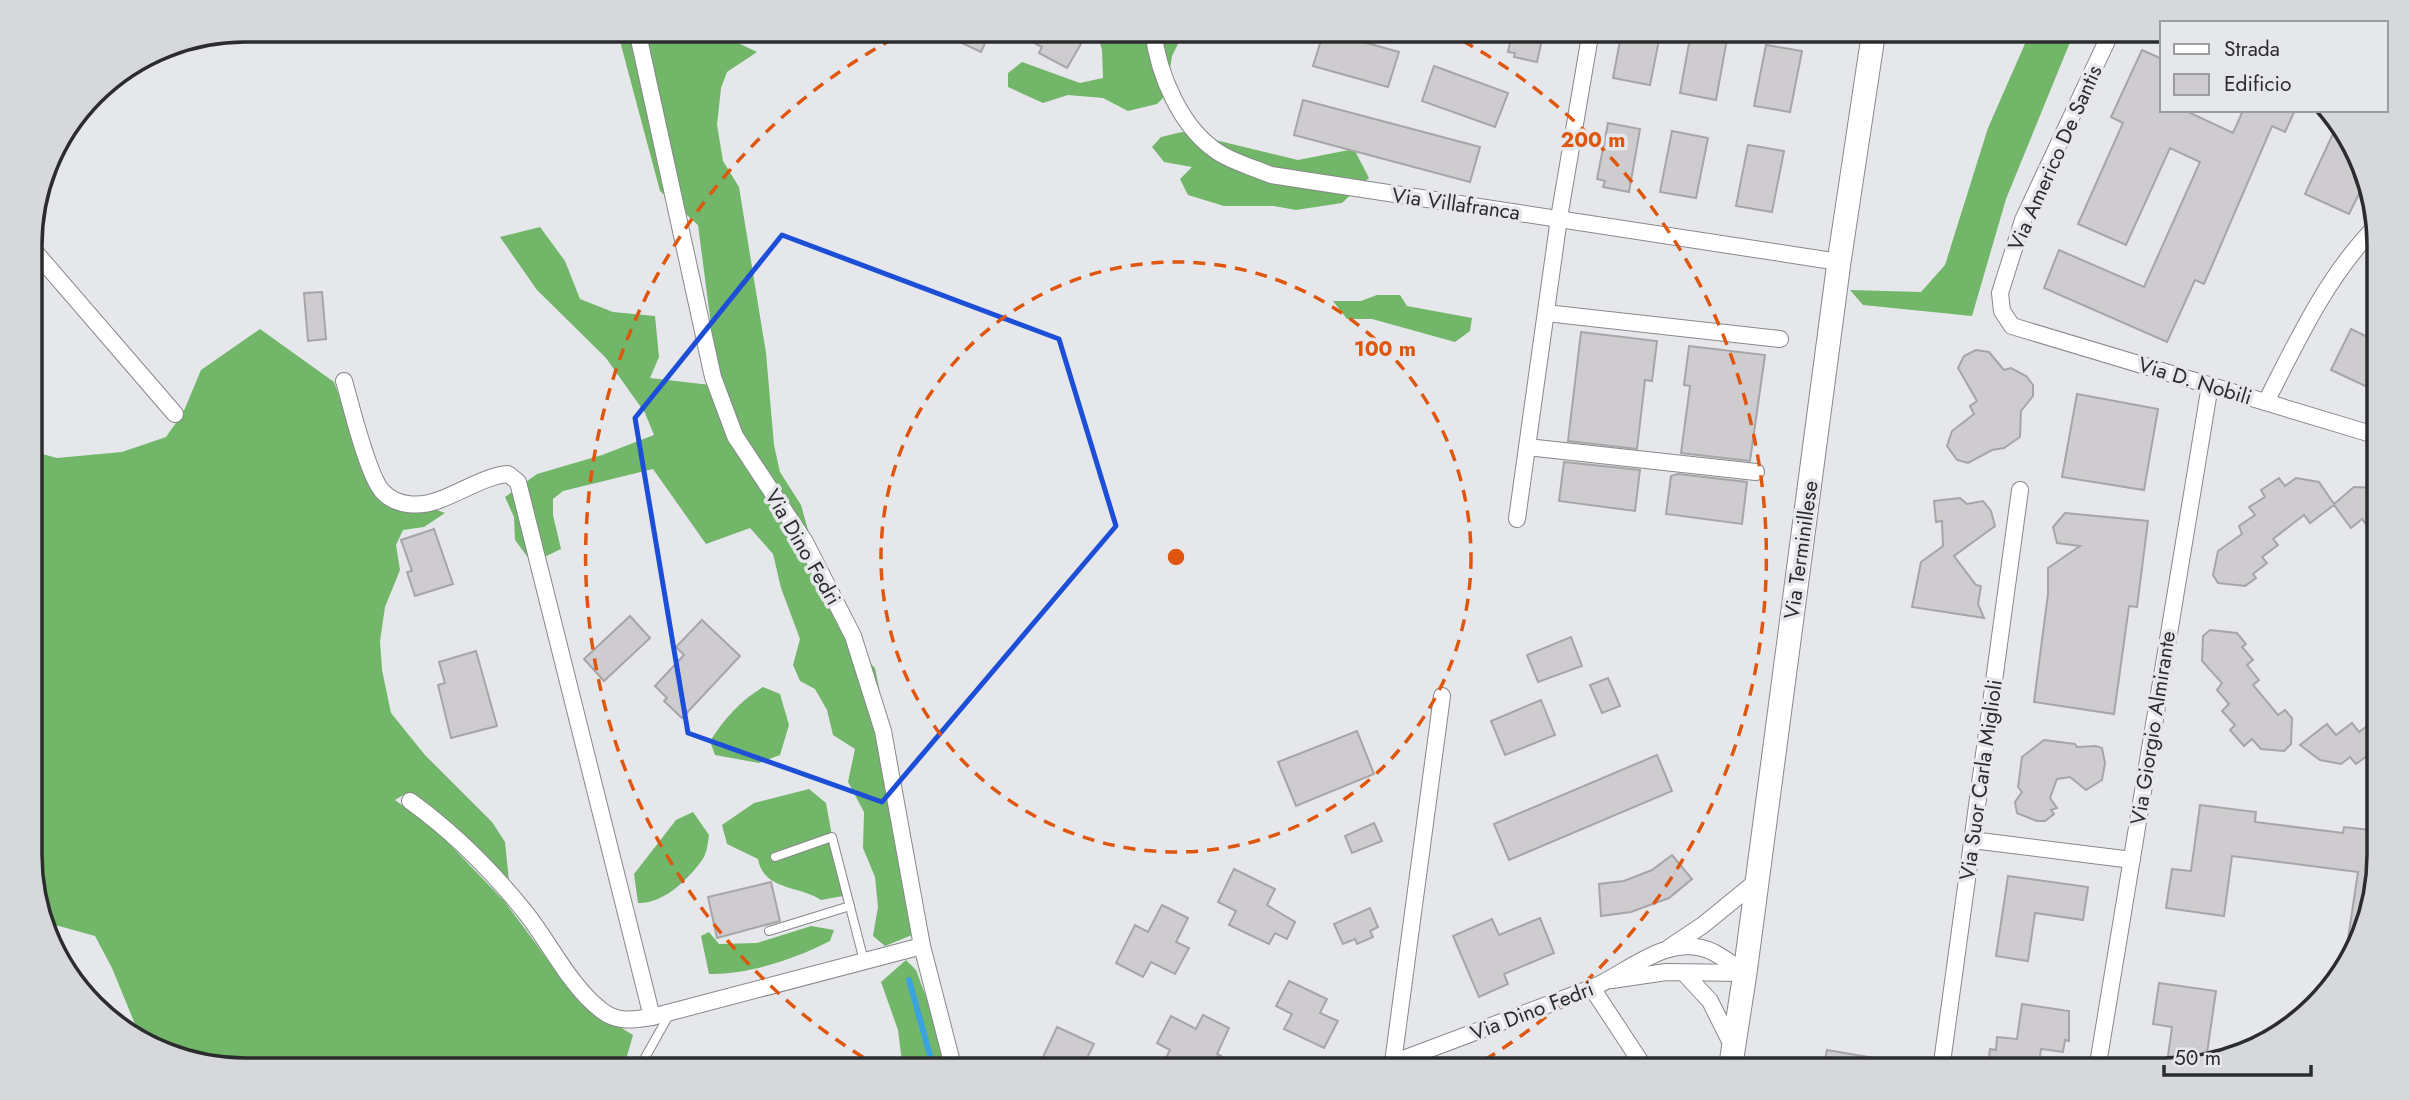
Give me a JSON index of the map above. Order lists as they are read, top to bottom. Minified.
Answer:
{"streets":{"main road":["Via Terminillese"],"street":["Via Americo De Santis","Via Villafranca","Via D. Nobili","Via Dino Fedri","Via Giorgio Almirante","Via Suor Carla Miglioli"]},"crossings":[["Via Americo De Santis","Via D. Nobili"],["Via Villafranca","Via Terminillese"],["Via D. Nobili","Via Giorgio Almirante"],["Via Dino Fedri","Via Terminillese"]],"legend":["Strada","Edificio"],"scale_bar":"50 m","rings":["200 m","100 m"]}
